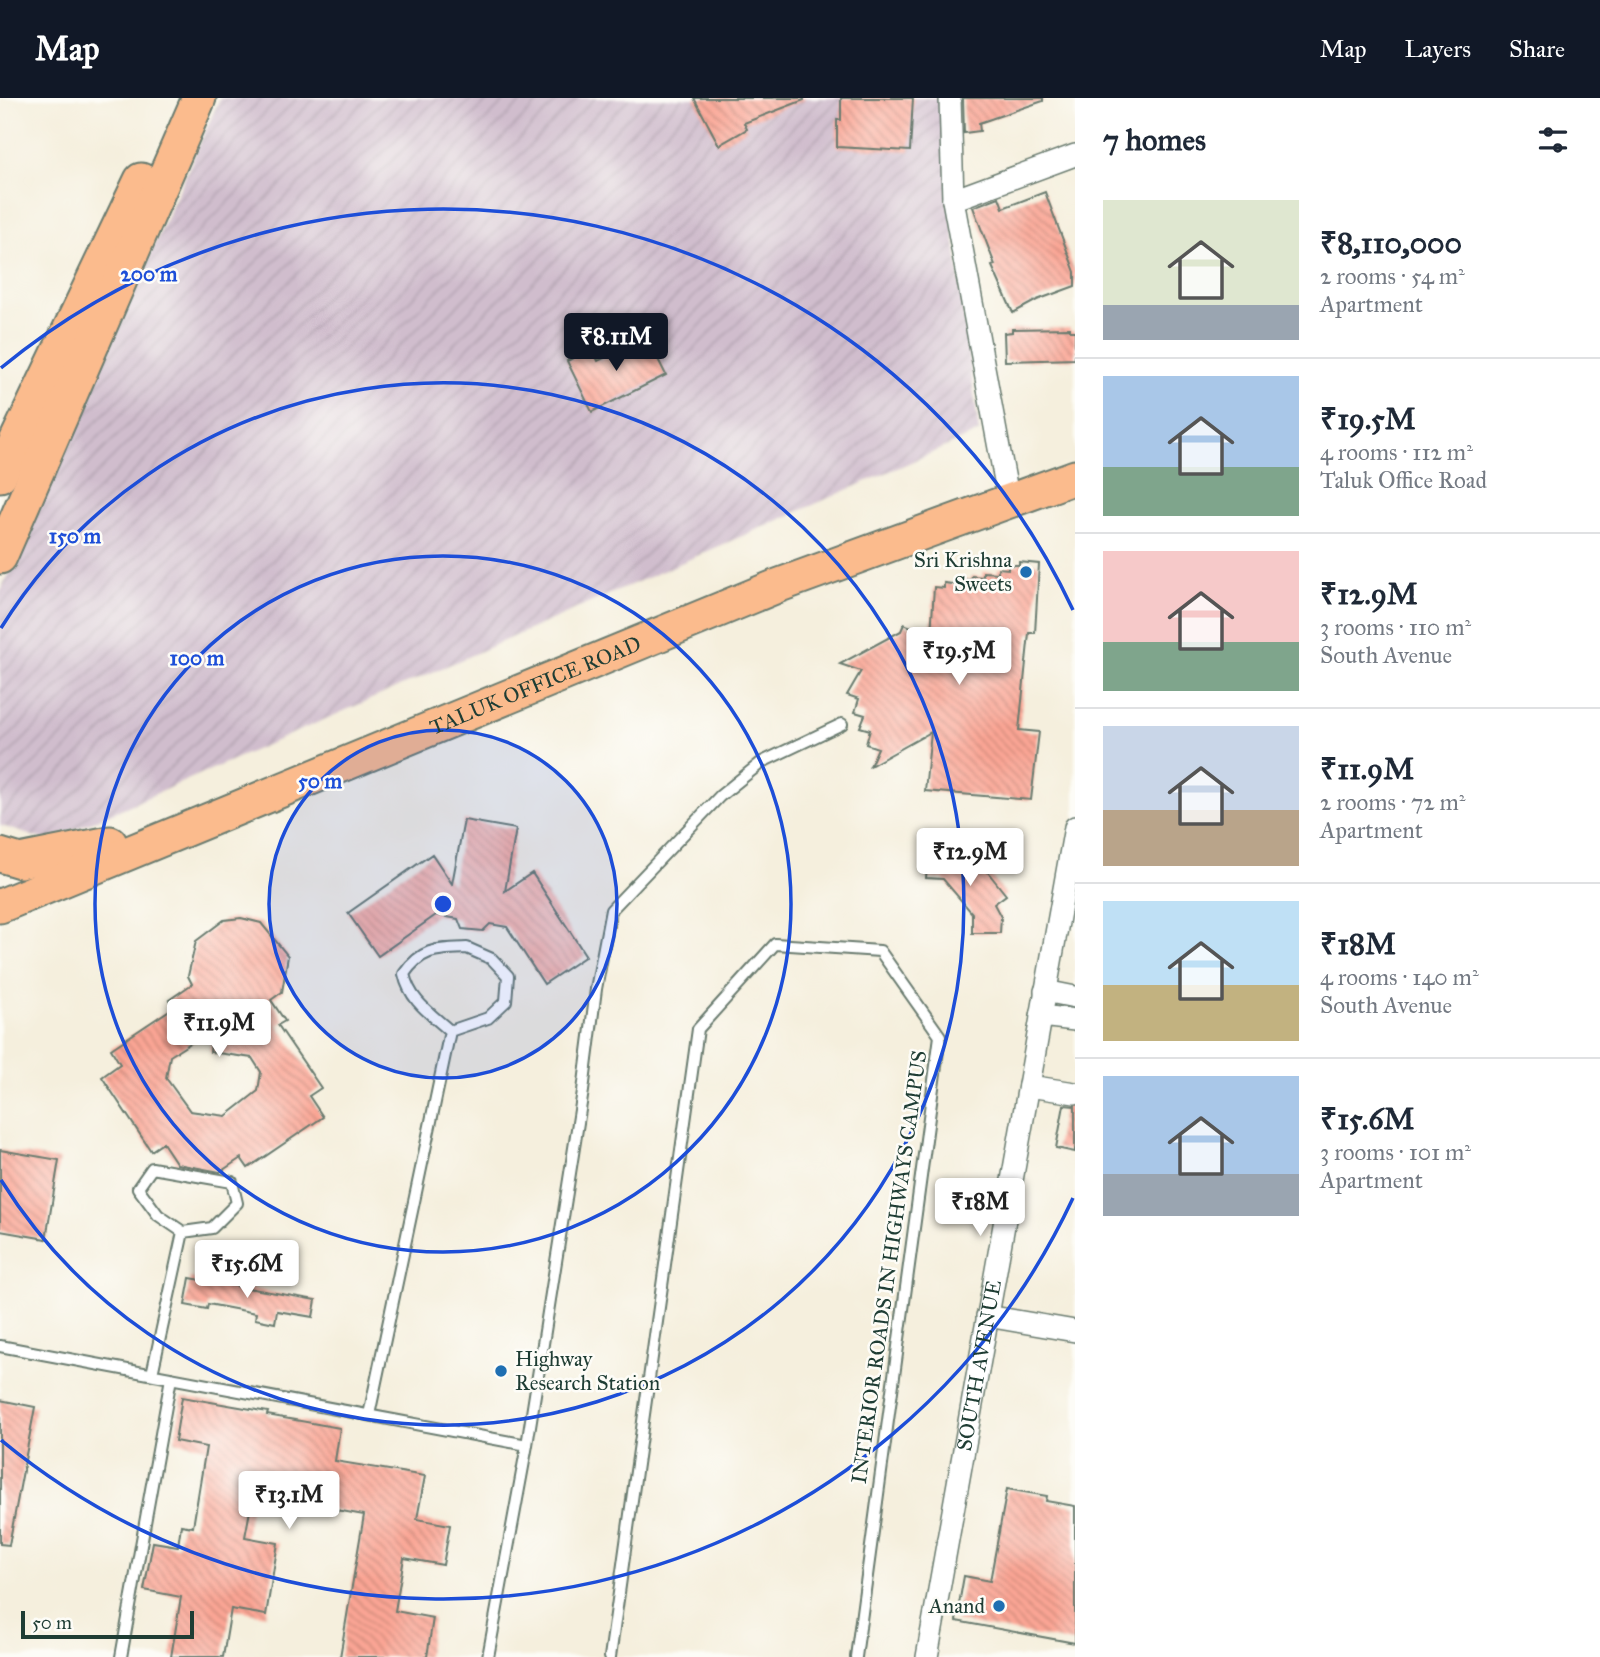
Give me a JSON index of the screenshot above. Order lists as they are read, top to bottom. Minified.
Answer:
{"streets":{"main road":["TALUK OFFICE ROAD"],"street":["SOUTH AVENUE"],"lane":["INTERIOR ROADS IN HIGHWAYS CAMPUS"]},"places":["Sri Krishna Sweets","Highway Research Station","Anand"],"scale_bar":"50 m","page":{"header":"Map","nav":["Map","Layers","Share"],"heading":"7 homes","list":[{"name":"₹8,110,000","note":"2 rooms · 54 m² · Apartment"},{"name":"₹19.5M","note":"4 rooms · 112 m² · Taluk Office Road"},{"name":"₹12.9M","note":"3 rooms · 110 m² · South Avenue"},{"name":"₹11.9M","note":"2 rooms · 72 m² · Apartment"},{"name":"₹18M","note":"4 rooms · 140 m² · South Avenue"},{"name":"₹15.6M","note":"3 rooms · 101 m² · Apartment"}],"price":["₹8.11M","₹19.5M","₹12.9M","₹11.9M","₹18M","₹15.6M","₹13.1M"],"scale":"50 m"},"rings":["200 m","150 m","100 m","50 m"]}
